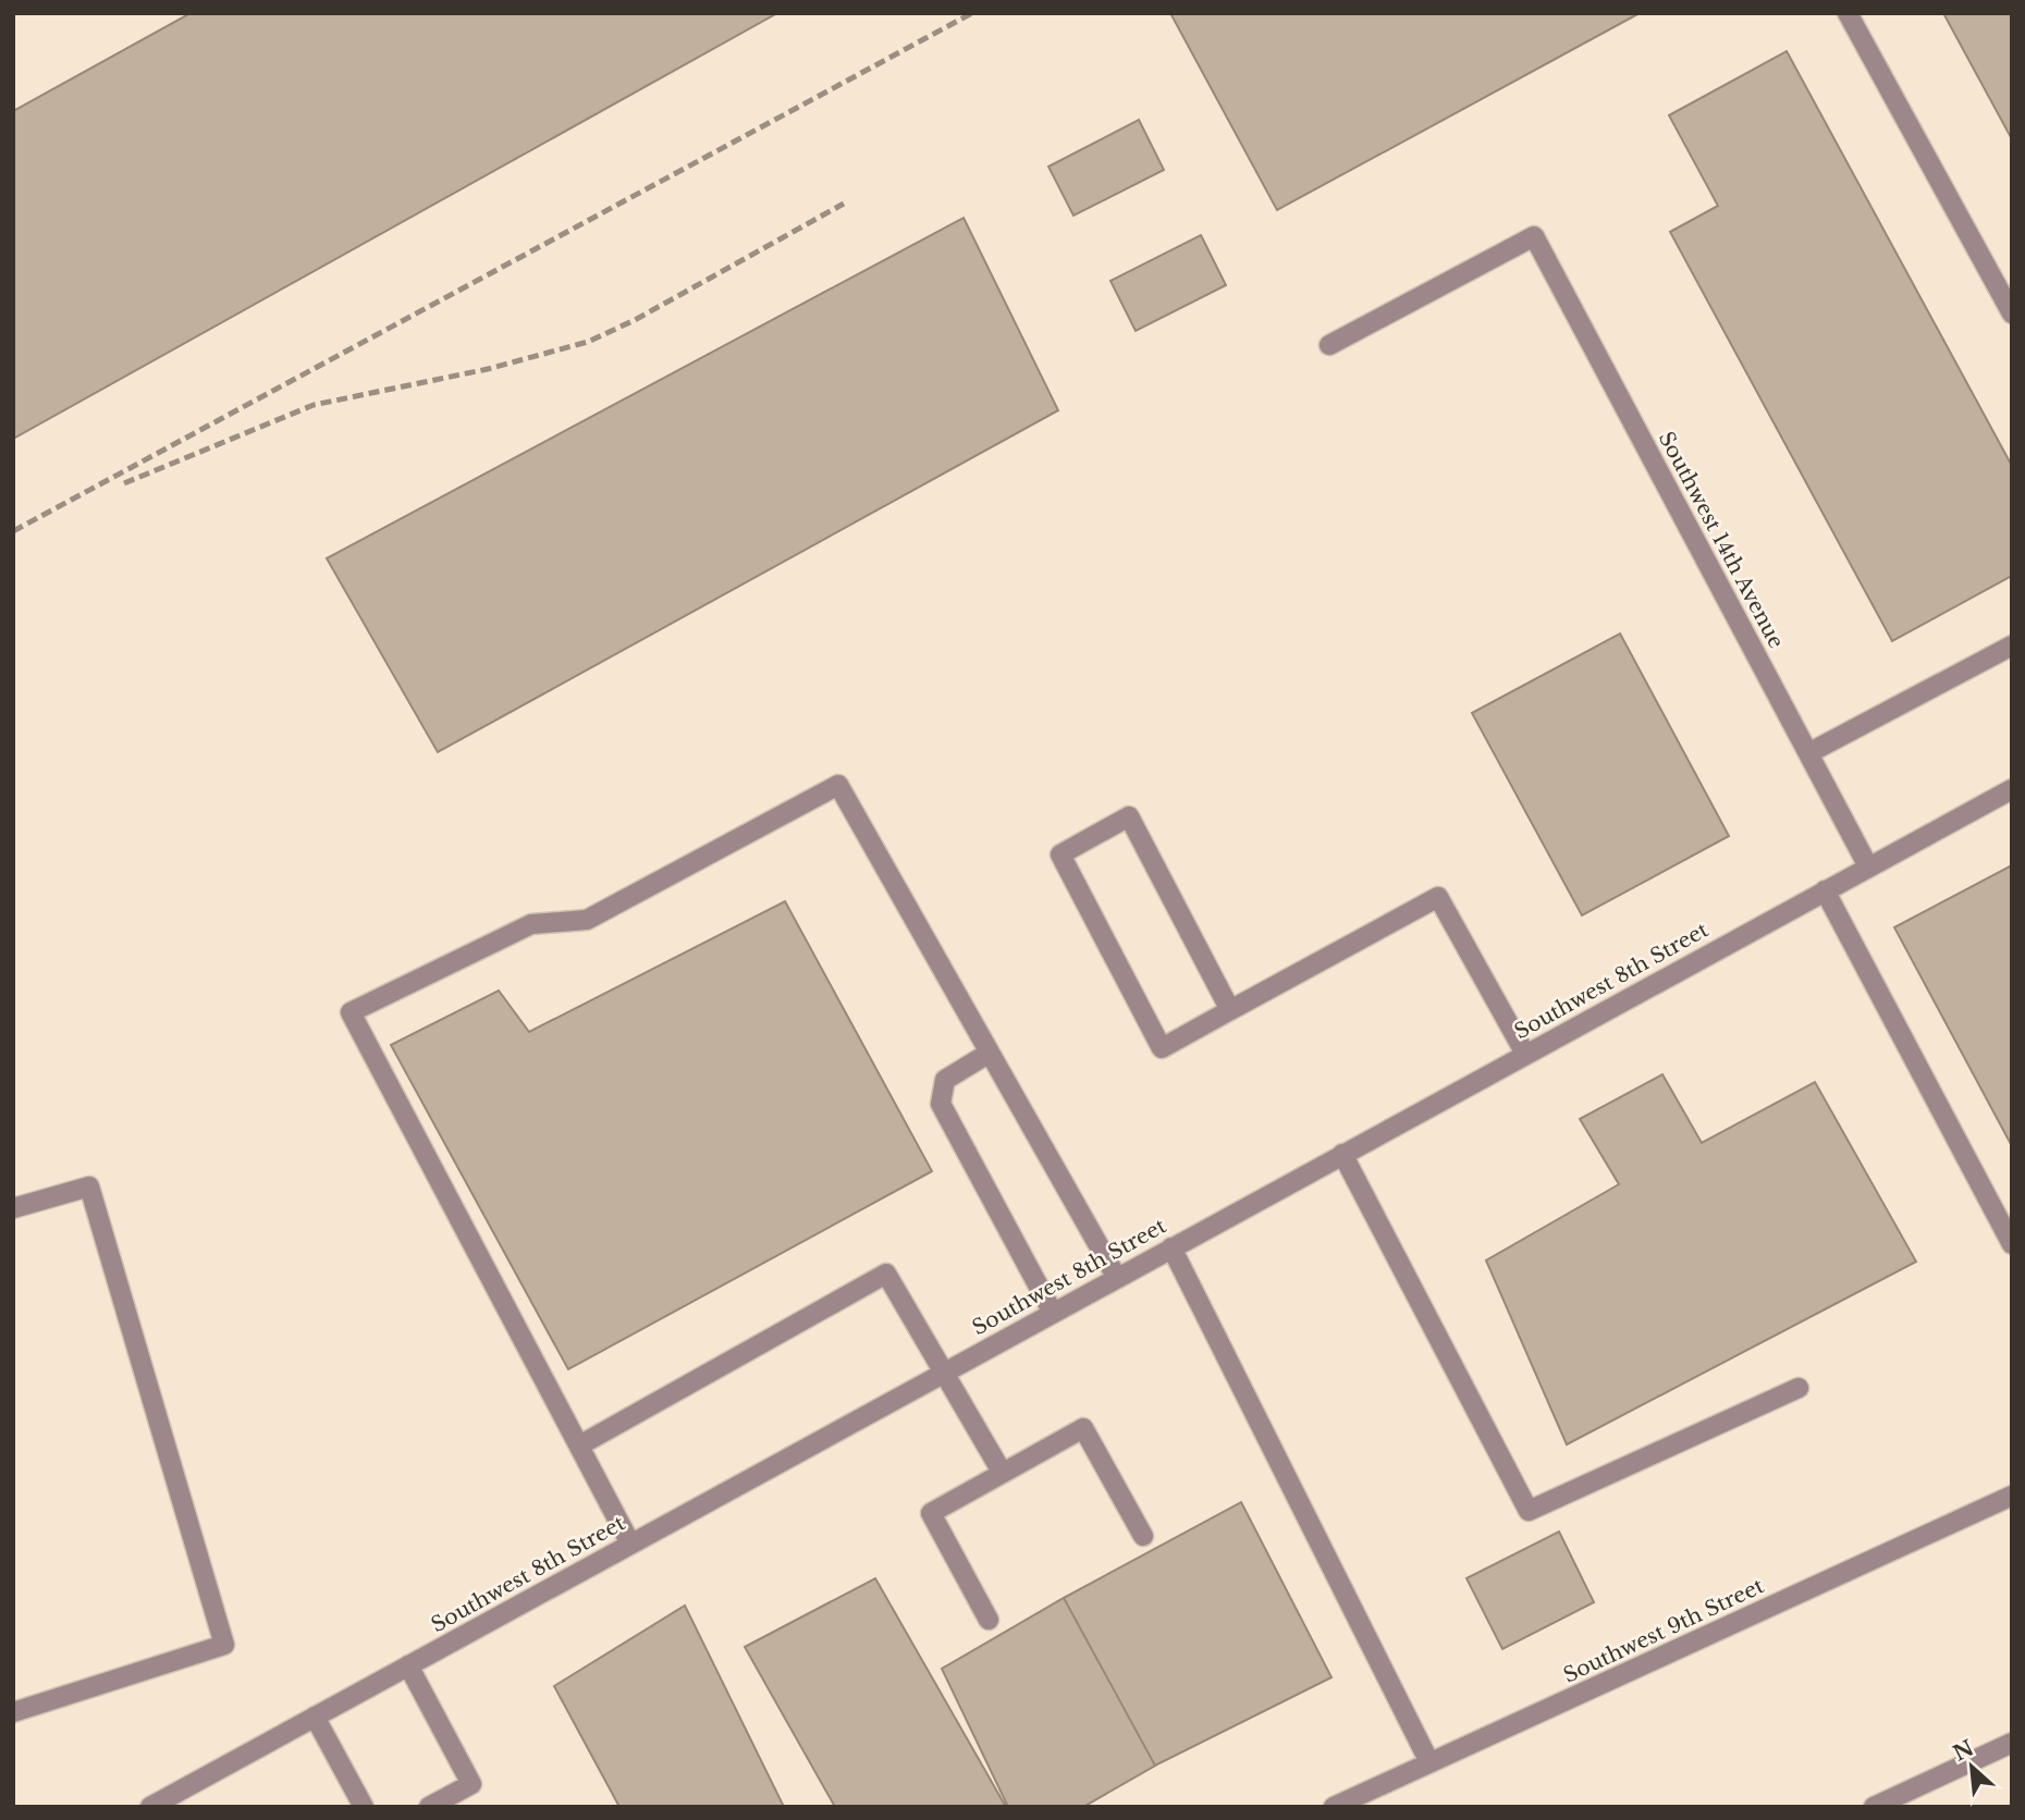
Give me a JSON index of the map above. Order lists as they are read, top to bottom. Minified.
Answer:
{"streets":{"street":["Southwest 14th Avenue","Southwest 8th Street","Southwest 9th Street"]},"crossings":[["Southwest 14th Avenue","Southwest 8th Street"]],"north":"top left"}
